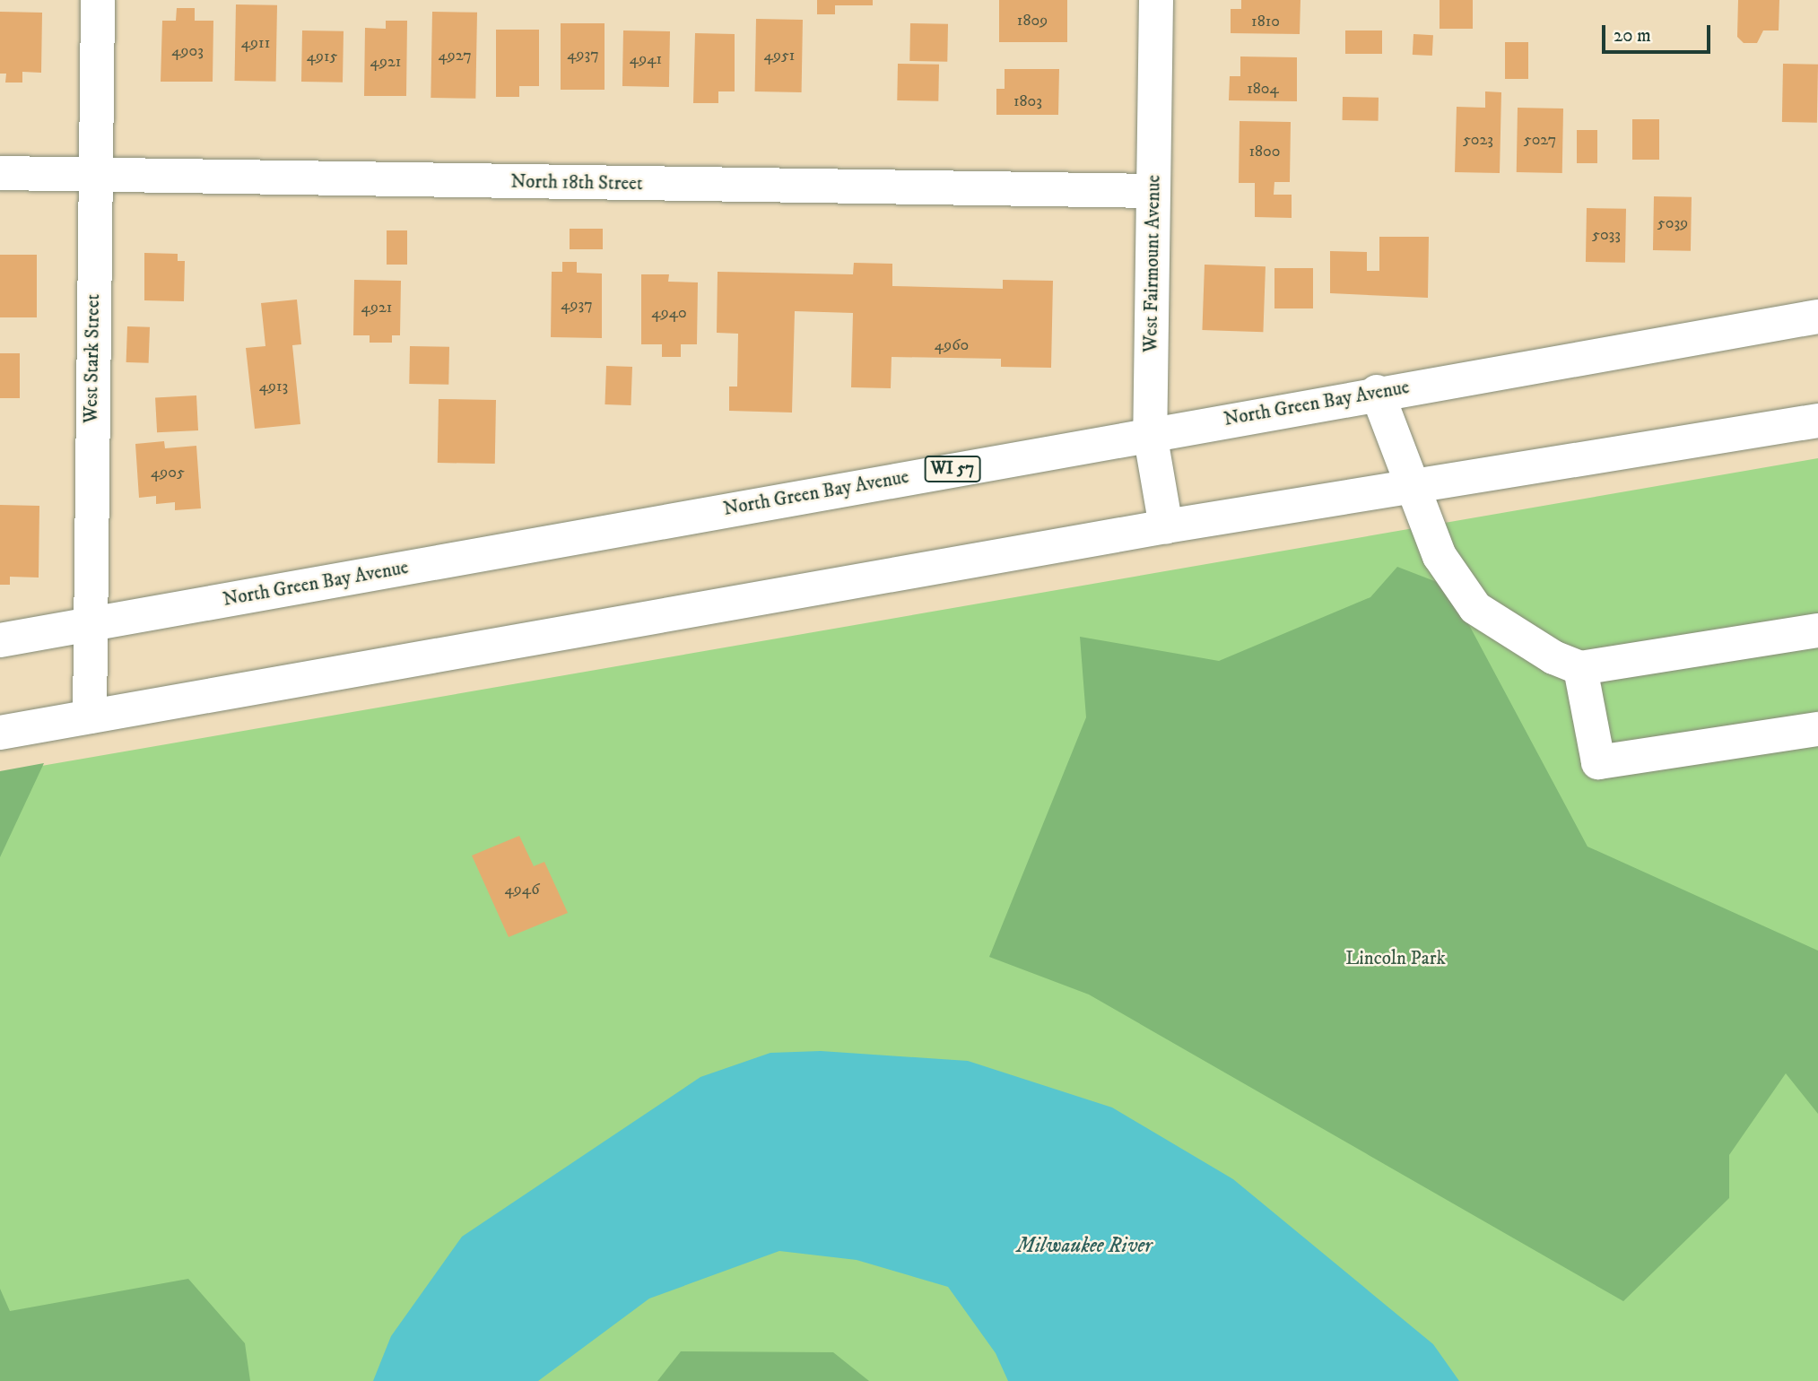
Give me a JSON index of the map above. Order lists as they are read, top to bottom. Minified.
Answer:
{"streets":{"main road":["North 18th Street","West Fairmount Avenue","West Stark Street","North Green Bay Avenue","WI 57"]},"crossings":[["North 18th Street","West Fairmount Avenue"],["North 18th Street","West Stark Street"],["West Fairmount Avenue","North Green Bay Avenue"],["West Stark Street","North Green Bay Avenue"]],"water":["Milwaukee River"],"parks":["Lincoln Park"],"house_numbers":["1809","1810","4911","4903","4937","4927","4951","4915","4941","4921","1804","1803","5023","5027","1800","5039","5033","4937","4921","4940","4960","4913","4905","4946"],"scale_bar":"20 m"}
